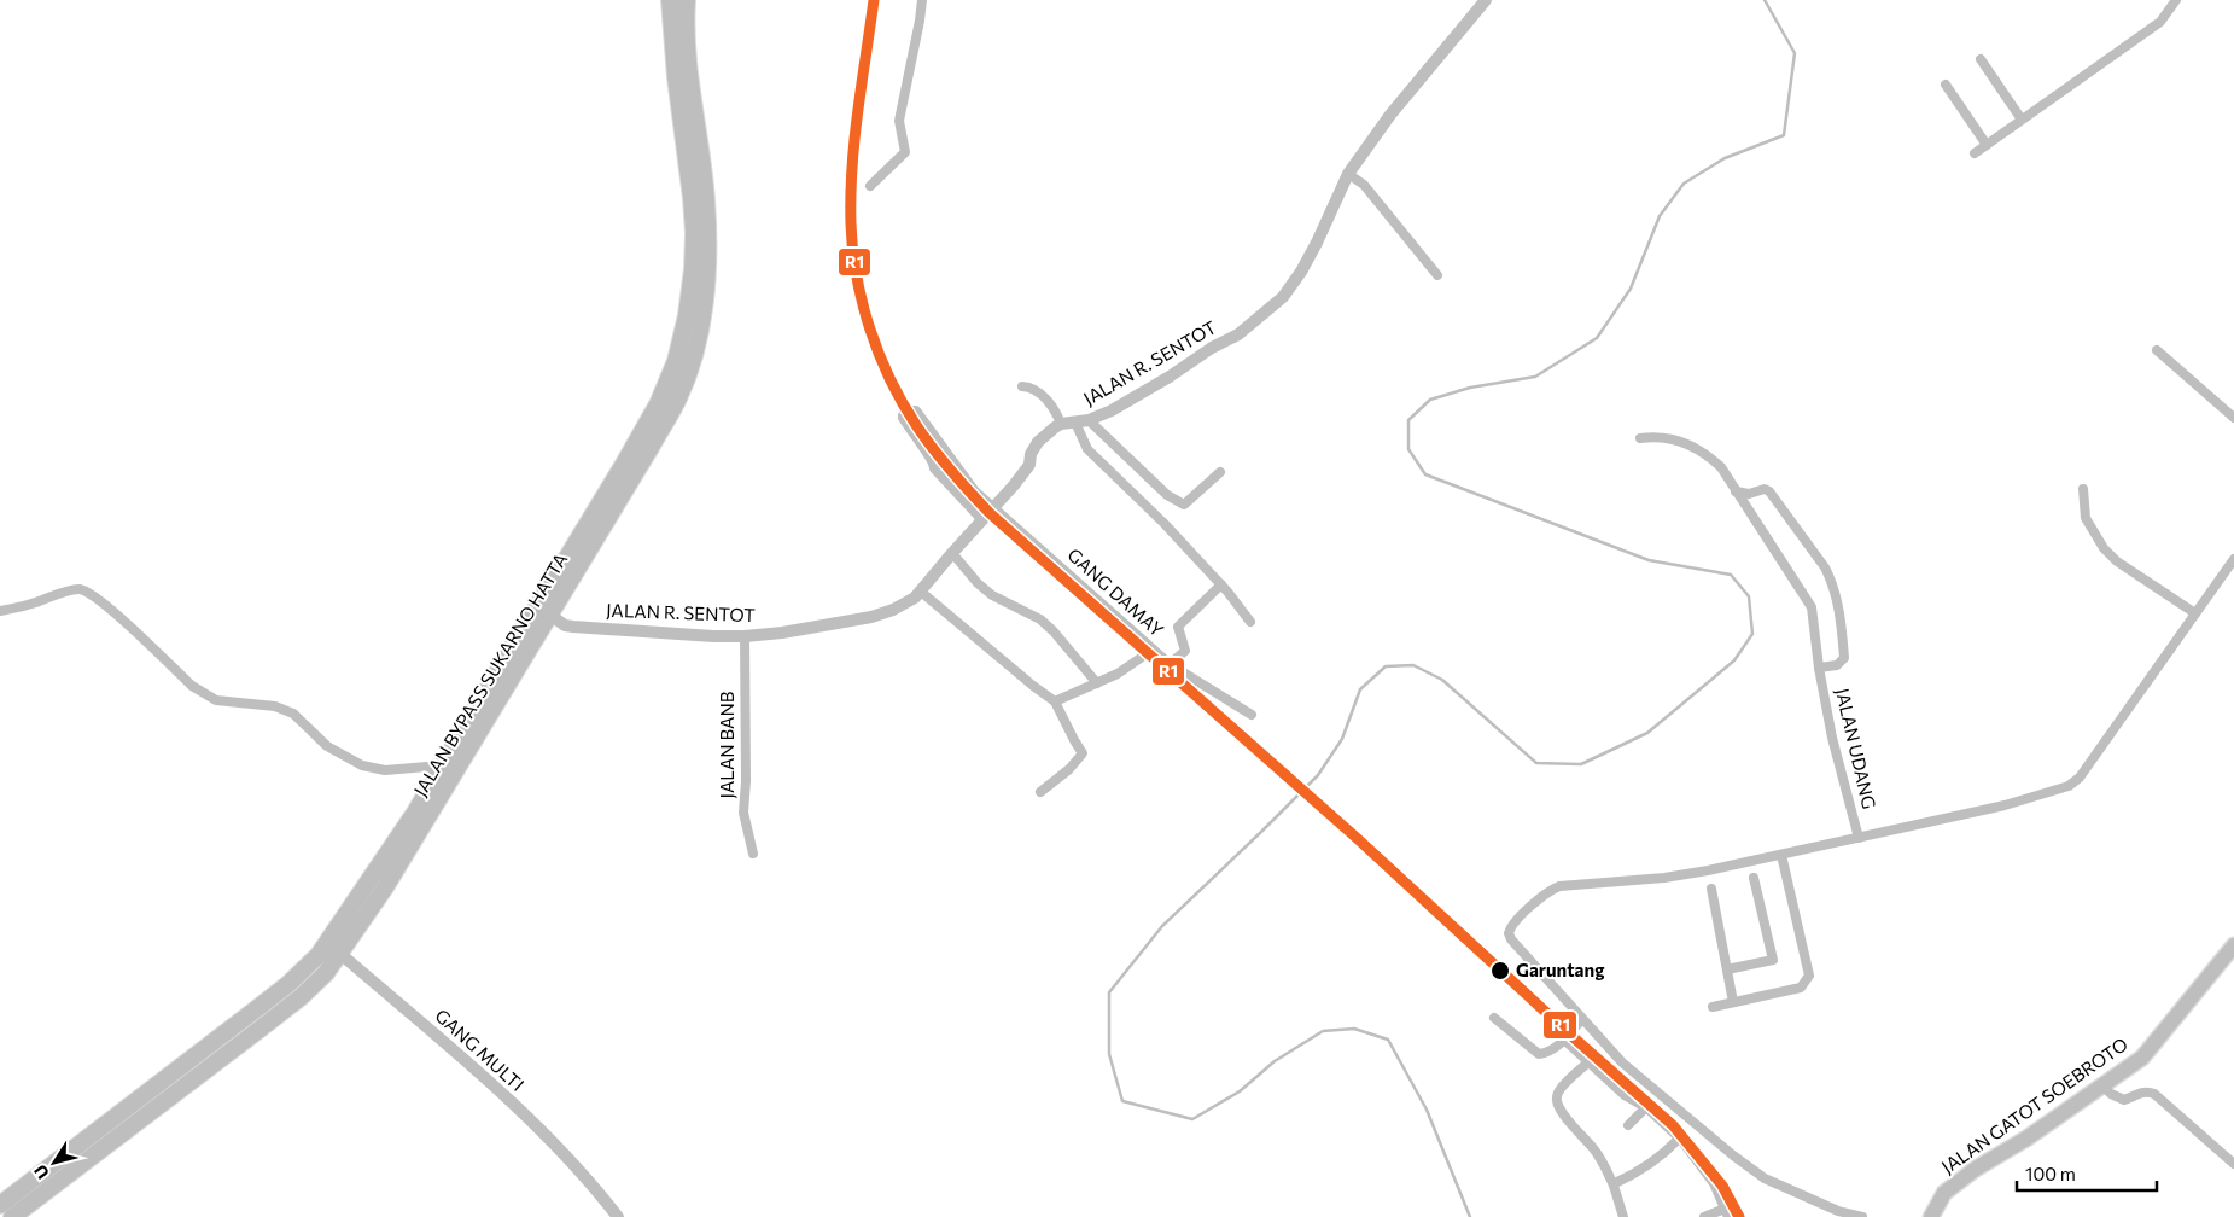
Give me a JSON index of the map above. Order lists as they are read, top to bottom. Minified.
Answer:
{"streets":{"highway":["JALAN BYPASS SUKARNO HATTA"],"main road":["JALAN GATOT SOEBROTO"],"street":["JALAN R. SENTOT","GANG DAMAY","JALAN BANB","JALAN UDANG","GANG MULTI"]},"crossings":[["JALAN R. SENTOT","GANG DAMAY"],["JALAN R. SENTOT","JALAN BYPASS SUKARNO HATTA"],["JALAN R. SENTOT","JALAN BANB"],["JALAN BYPASS SUKARNO HATTA","GANG MULTI"]],"places":["Garuntang"],"lines":["transit line R1"],"scale_bar":"100 m","north":"bottom left"}
